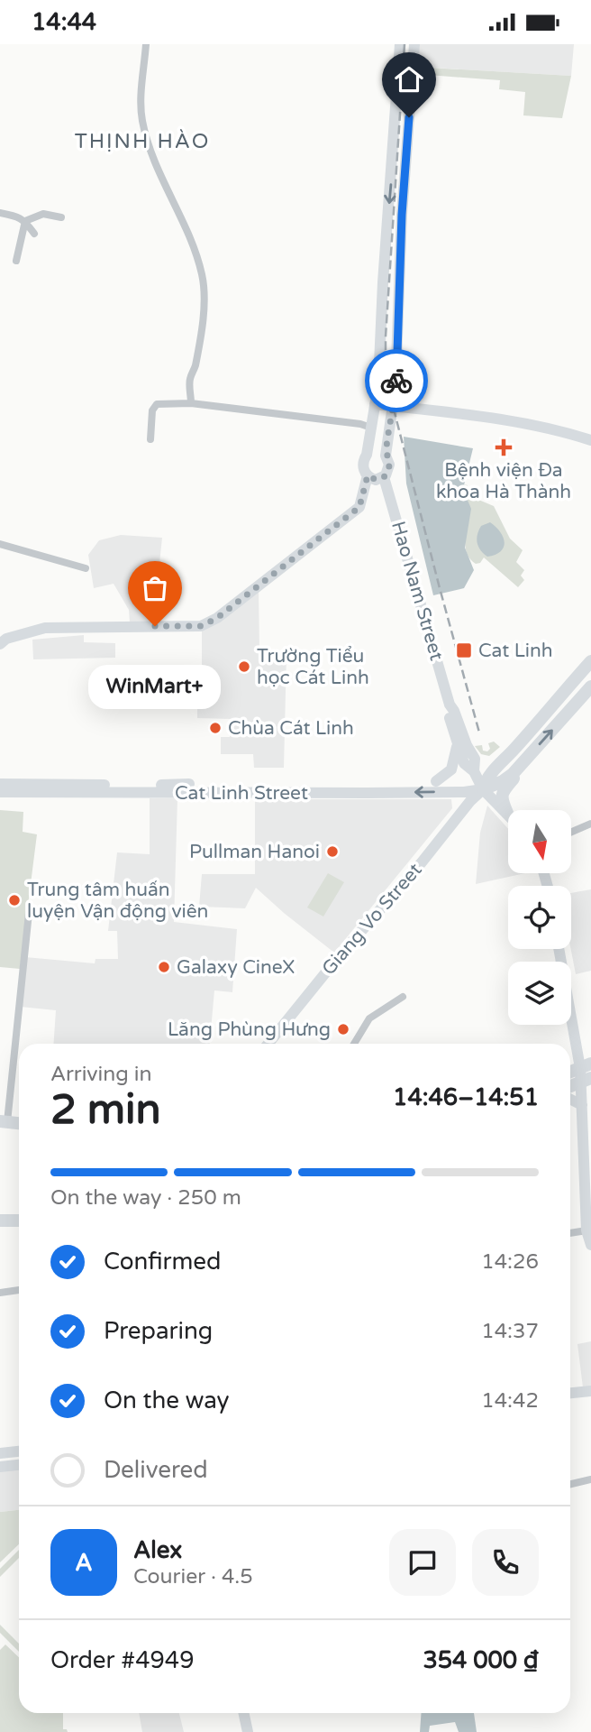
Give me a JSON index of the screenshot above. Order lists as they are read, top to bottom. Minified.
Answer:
{"streets":{"main road":["Hao Nam Street","Cat Linh Street","Giang Vo Street"]},"crossings":[["Hao Nam Street","Cat Linh Street"],["Hao Nam Street","Giang Vo Street"],["Cat Linh Street","Giang Vo Street"]],"one_way":["Cat Linh Street"],"districts":["THỊNH HÀO"],"places":{"health":["Bệnh viện Đa khoa Hà Thành"],"other":["WinMart+","Trường Tiểu học Cát Linh","Chùa Cát Linh","Pullman Hanoi","Trung tâm huấn luyện Vận động viên","Galaxy CineX","Lăng Phùng Hưng"],"transit":["Cat Linh"]},"north":"bottom","page":{"status":"14:44","bubble":"WinMart+","heading":["2 min","Arriving in","14:46–14:51"],"panel":["Alex","Courier · 4.5","Order #4949","354 000 ₫"],"bar":"On the way · 250 m","list":[["Confirmed","14:26"],["Preparing","14:37"],["On the way","14:42"],"Delivered"],"round":"A"}}
